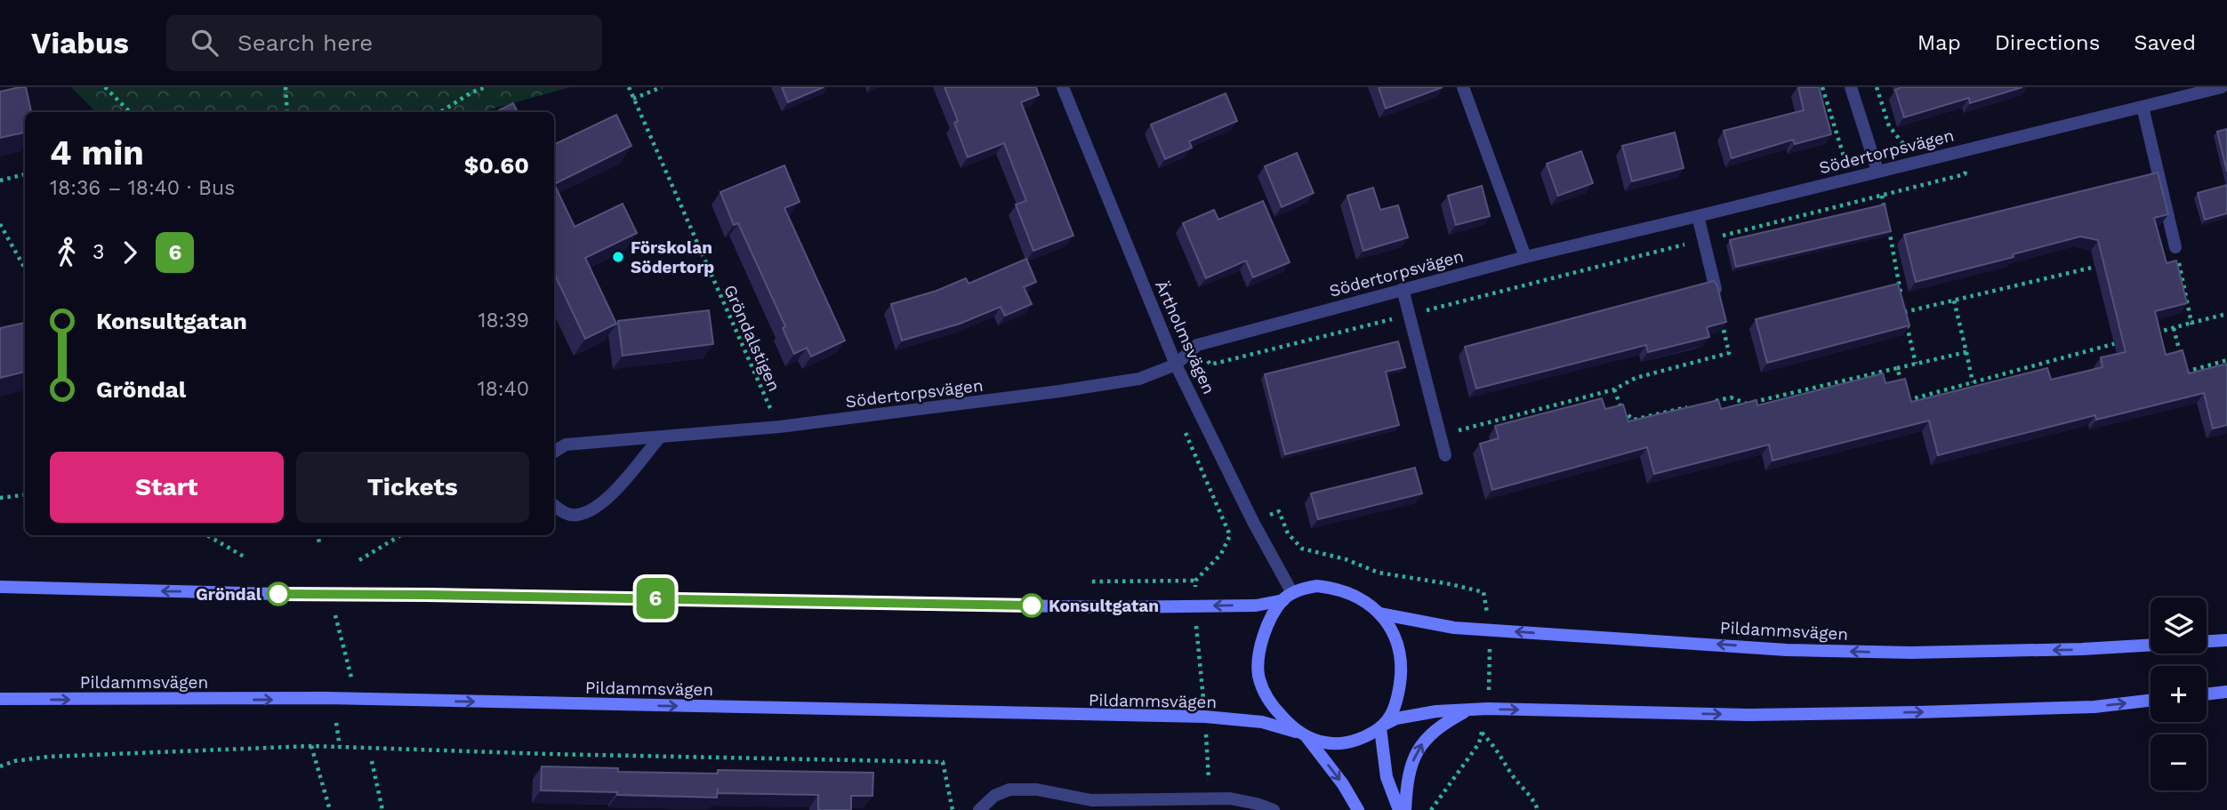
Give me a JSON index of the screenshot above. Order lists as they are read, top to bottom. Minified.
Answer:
{"streets":{"main road":["Pildammsvägen"],"street":["Södertorpsvägen","Ärtholmsvägen"],"path":["Gröndalstigen"]},"crossings":[["Södertorpsvägen","Ärtholmsvägen"],["Södertorpsvägen","Gröndalstigen"],["Ärtholmsvägen","Pildammsvägen"]],"places":["Förskolan Södertorp","Gröndal","Konsultgatan"],"lines":["bus line 6"],"page":{"header":"Viabus","search":"Search here","nav":["Map","Directions","Saved"],"on_map":"6","heading":["4 min","18:36 – 18:40 · Bus","$0.60"],"legs":["3","6"],"list":[{"name":"Konsultgatan","value":"18:39"},{"name":"Gröndal","value":"18:40"}],"buttons":["Start","Tickets"],"map_buttons":["+","−"]}}
